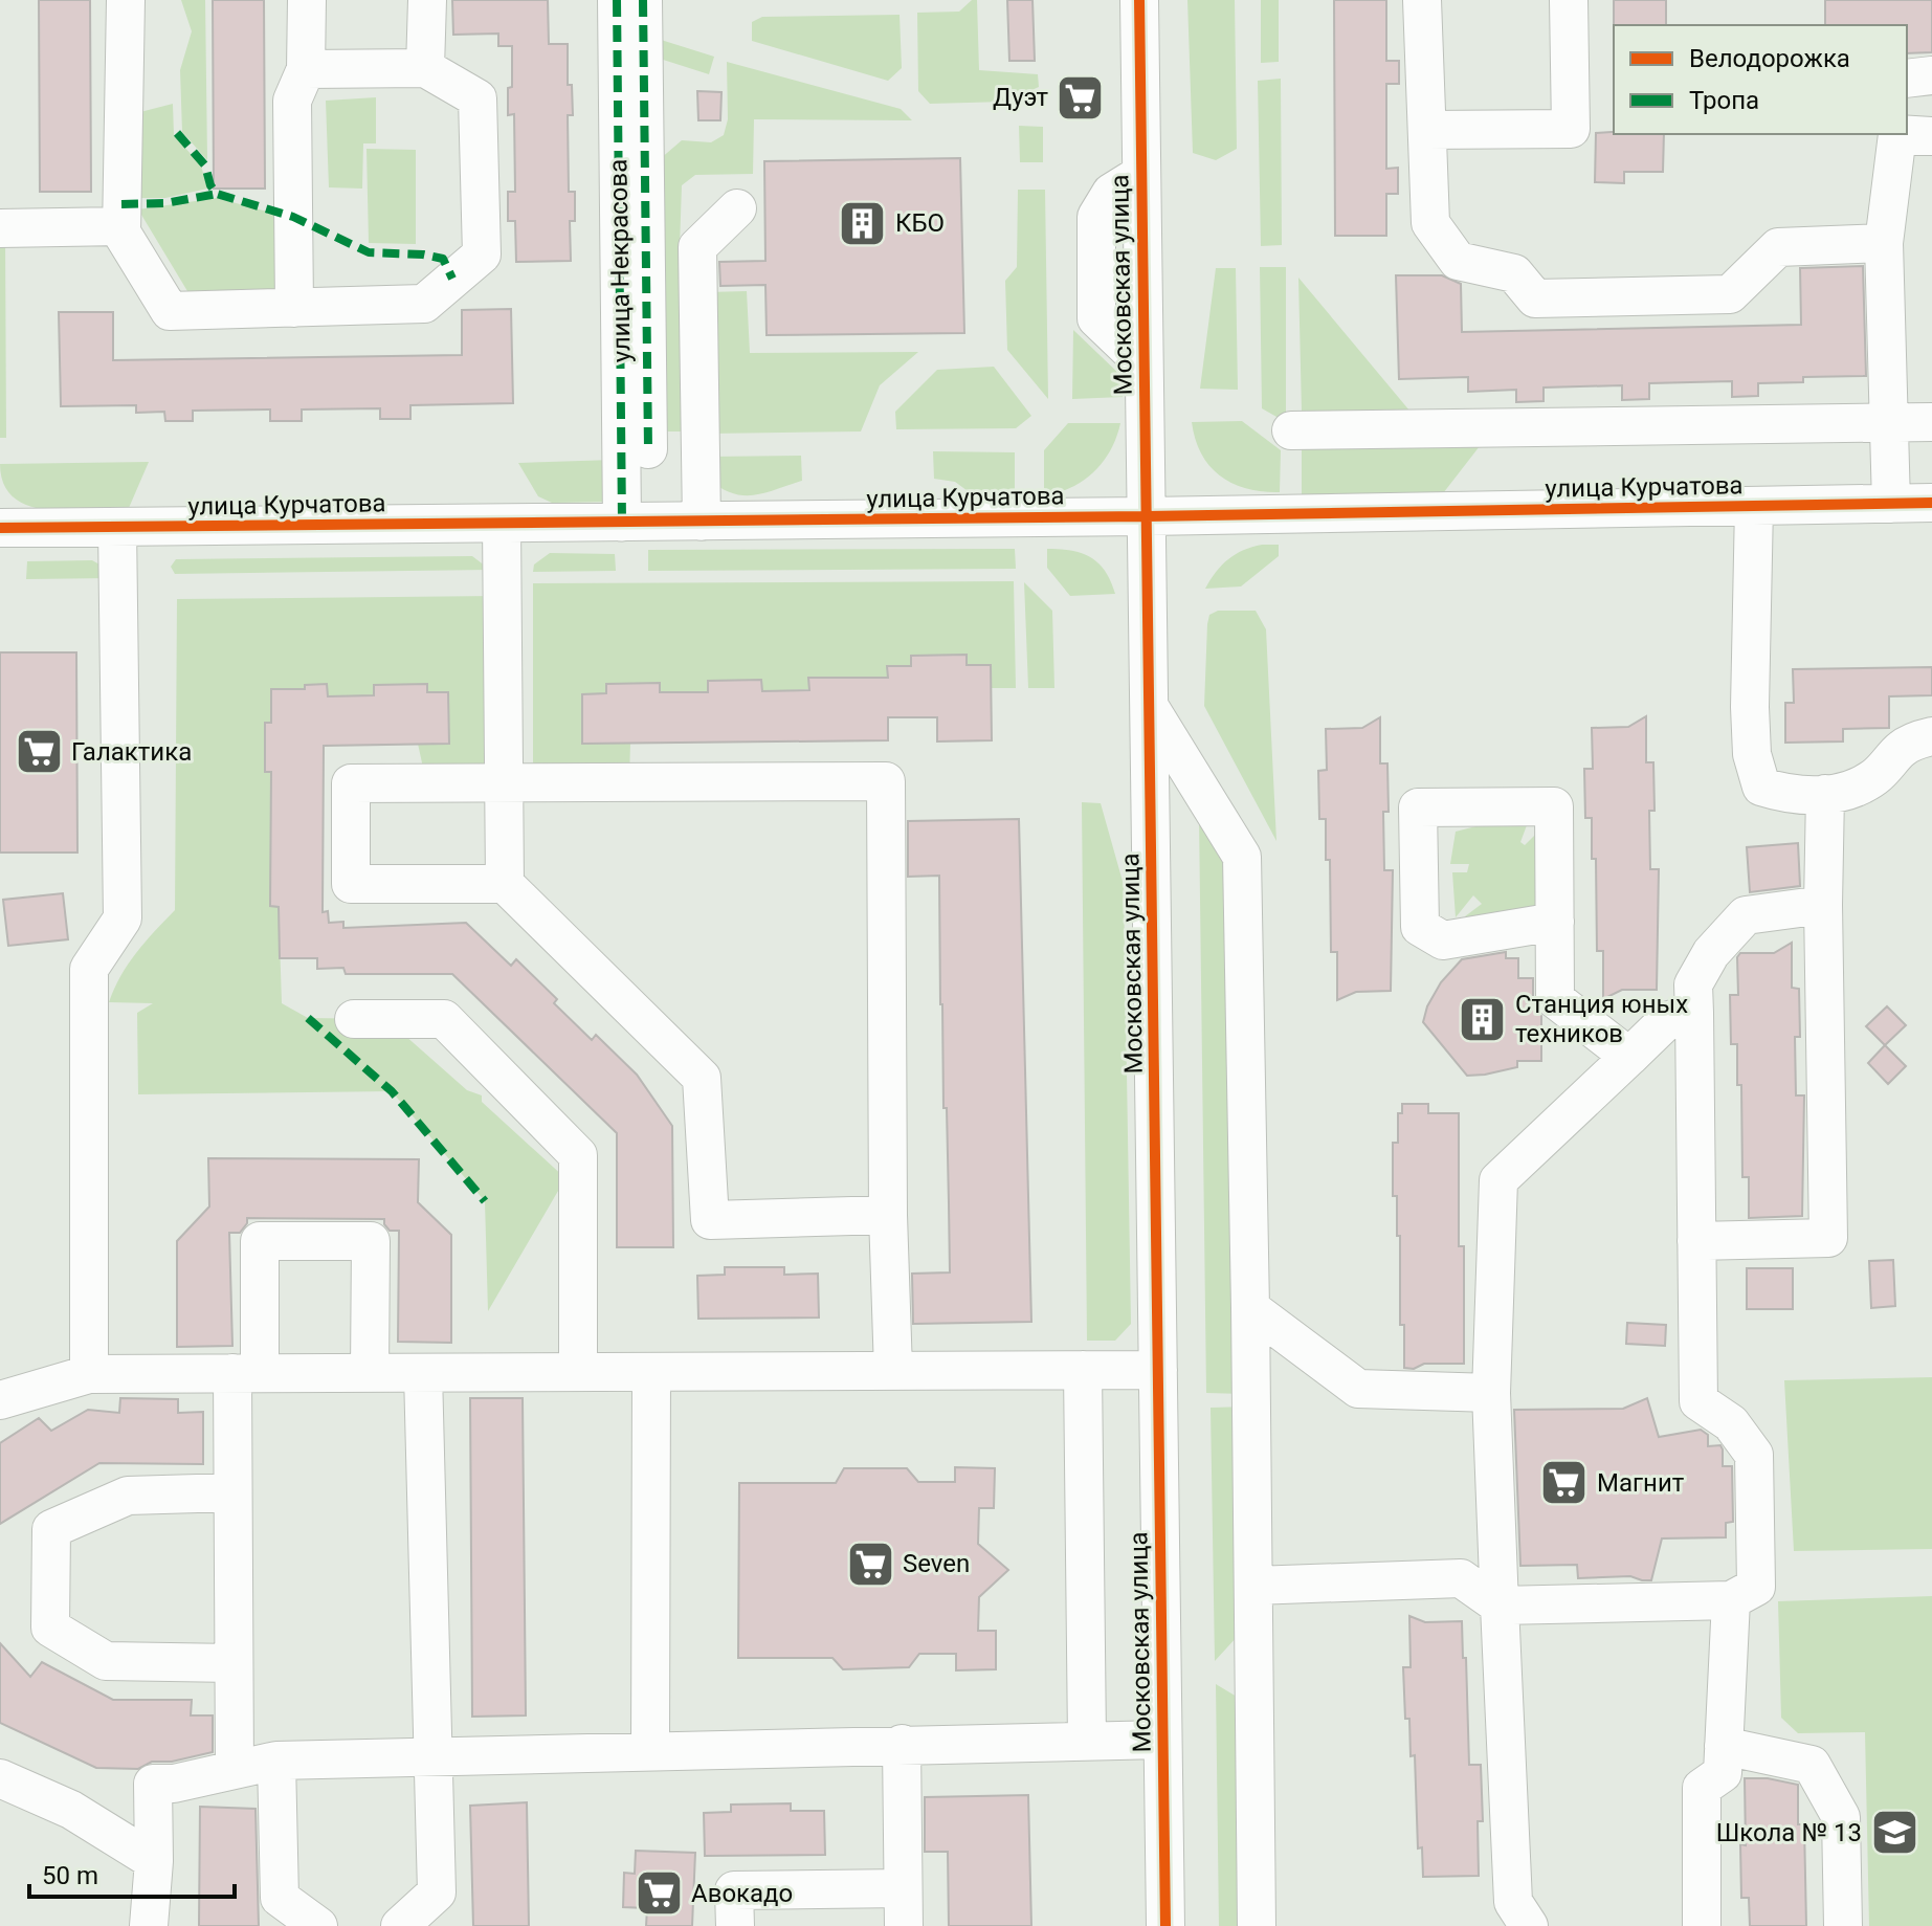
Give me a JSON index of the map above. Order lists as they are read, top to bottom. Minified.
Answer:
{"streets":{"street":["улица Некрасова","Московская улица","улица Курчатова"]},"crossings":[["улица Некрасова","улица Курчатова"],["Московская улица","улица Курчатова"]],"places":{"supermarket":["Дуэт","Галактика","Магнит","Seven","Авокадо"],"building":["КБО","Станция юных техников"],"school or university":["Школа № 13"]},"legend":["Велодорожка","Тропа"],"scale_bar":"50 m"}
